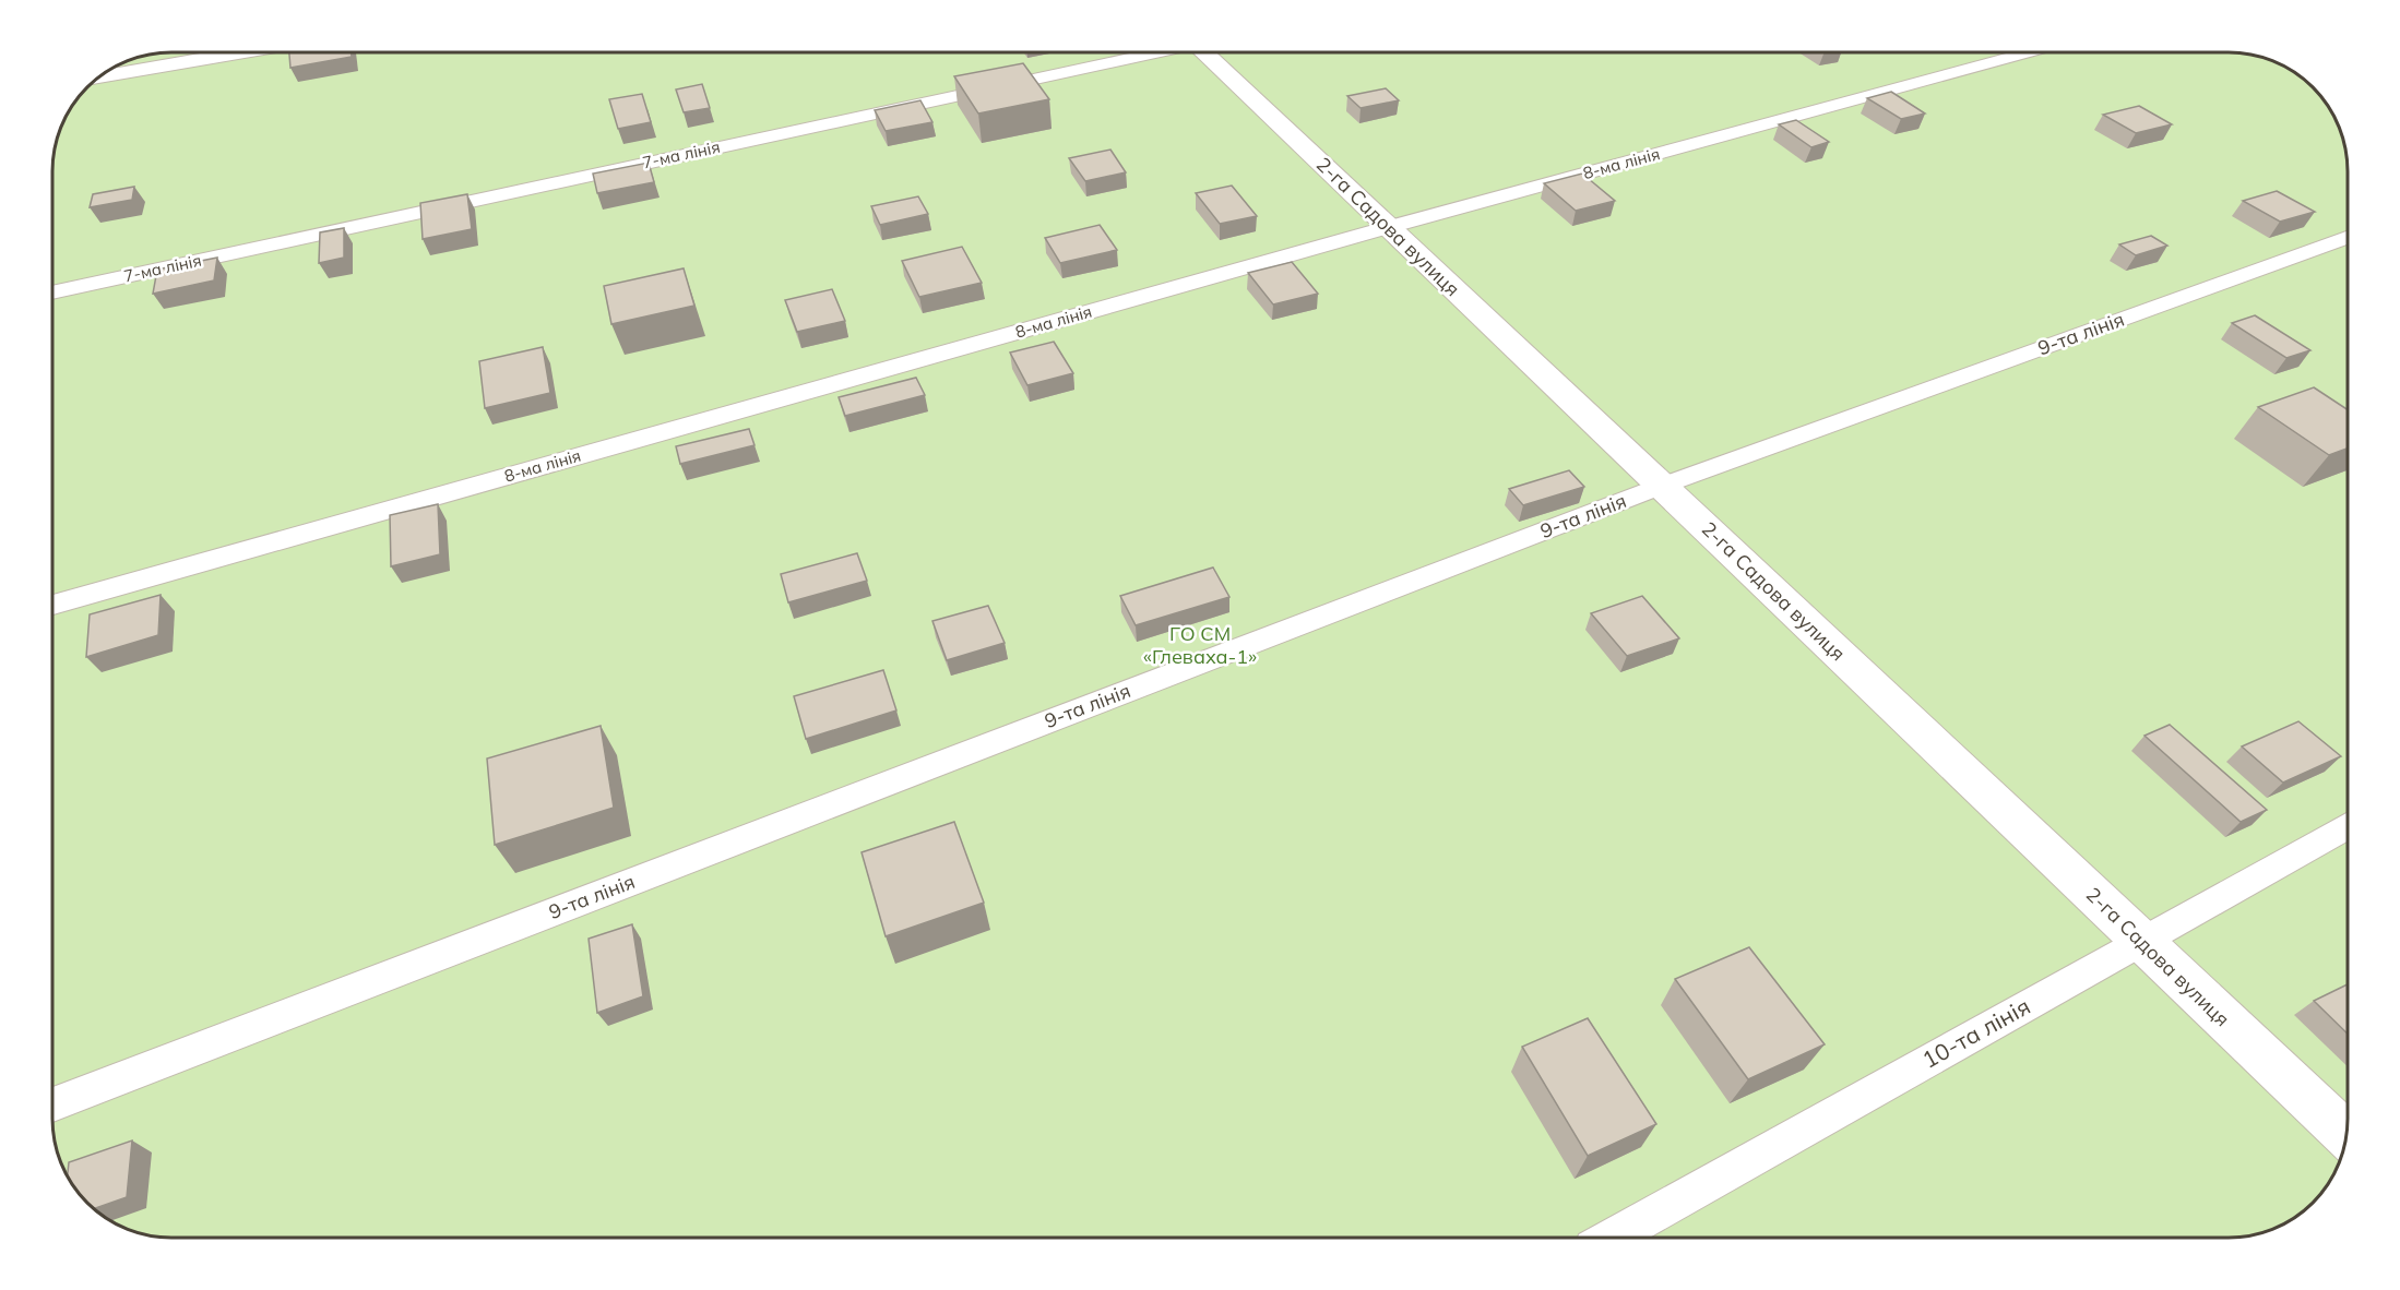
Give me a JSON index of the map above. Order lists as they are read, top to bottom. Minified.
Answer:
{"streets":{"street":["2-га Садова вулиця"],"lane":["7-ма лінія","8-ма лінія","9-та лінія","10-та лінія"]},"crossings":[["8-ма лінія","2-га Садова вулиця"],["2-га Садова вулиця","9-та лінія"],["2-га Садова вулиця","10-та лінія"]],"parks":["ГО СМ «Глеваха-1»"]}
